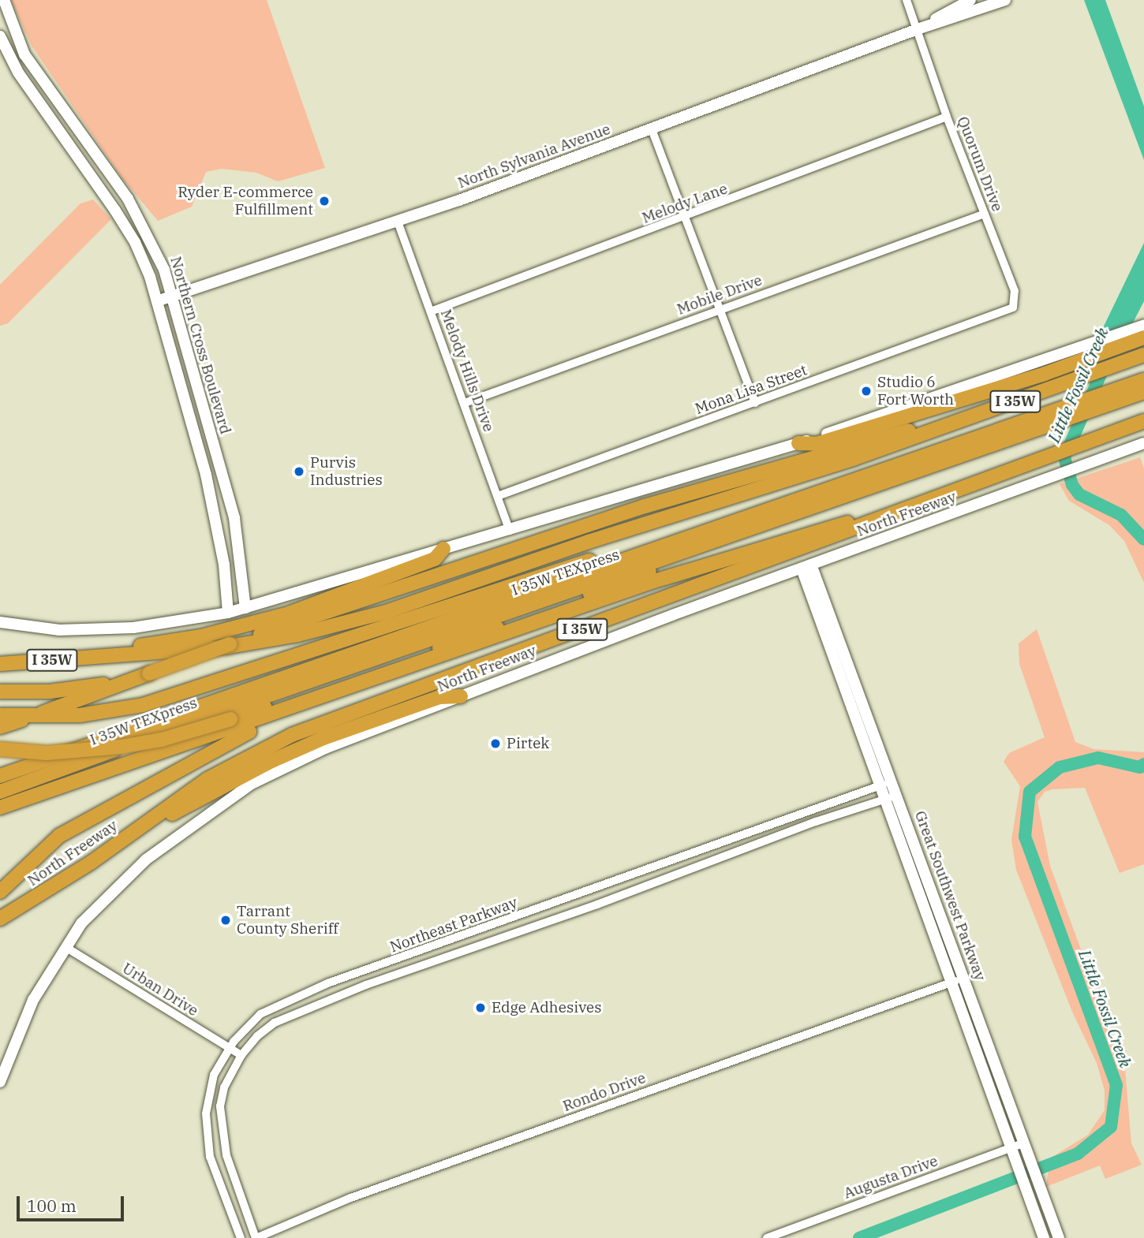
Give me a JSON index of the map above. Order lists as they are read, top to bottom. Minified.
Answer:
{"streets":{"highway":["I 35W","North Freeway","I 35W TEXpress"],"street":["North Sylvania Avenue","Quorum Drive","Melody Lane","Mobile Drive","Northern Cross Boulevard","Melody Hills Drive","Mona Lisa Street","Great Southwest Parkway","Northeast Parkway","Urban Drive","Rondo Drive","Augusta Drive"]},"crossings":[["North Sylvania Avenue","Quorum Drive"],["North Sylvania Avenue","Northern Cross Boulevard"],["North Sylvania Avenue","Melody Hills Drive"],["Quorum Drive","Melody Lane"],["Quorum Drive","Mobile Drive"],["Quorum Drive","Mona Lisa Street"],["Melody Lane","Melody Hills Drive"],["Mobile Drive","Melody Hills Drive"],["Melody Hills Drive","Mona Lisa Street"],["North Freeway","Great Southwest Parkway"],["North Freeway","Urban Drive"],["Great Southwest Parkway","Northeast Parkway"],["Great Southwest Parkway","Rondo Drive"],["Great Southwest Parkway","Augusta Drive"],["Northeast Parkway","Urban Drive"],["Northeast Parkway","Rondo Drive"]],"water":["Little Fossil Creek"],"places":["Ryder E-commerce Fulfillment","Studio 6 Fort Worth","Purvis Industries","Pirtek","Tarrant County Sheriff","Edge Adhesives"],"scale_bar":"100 m"}
